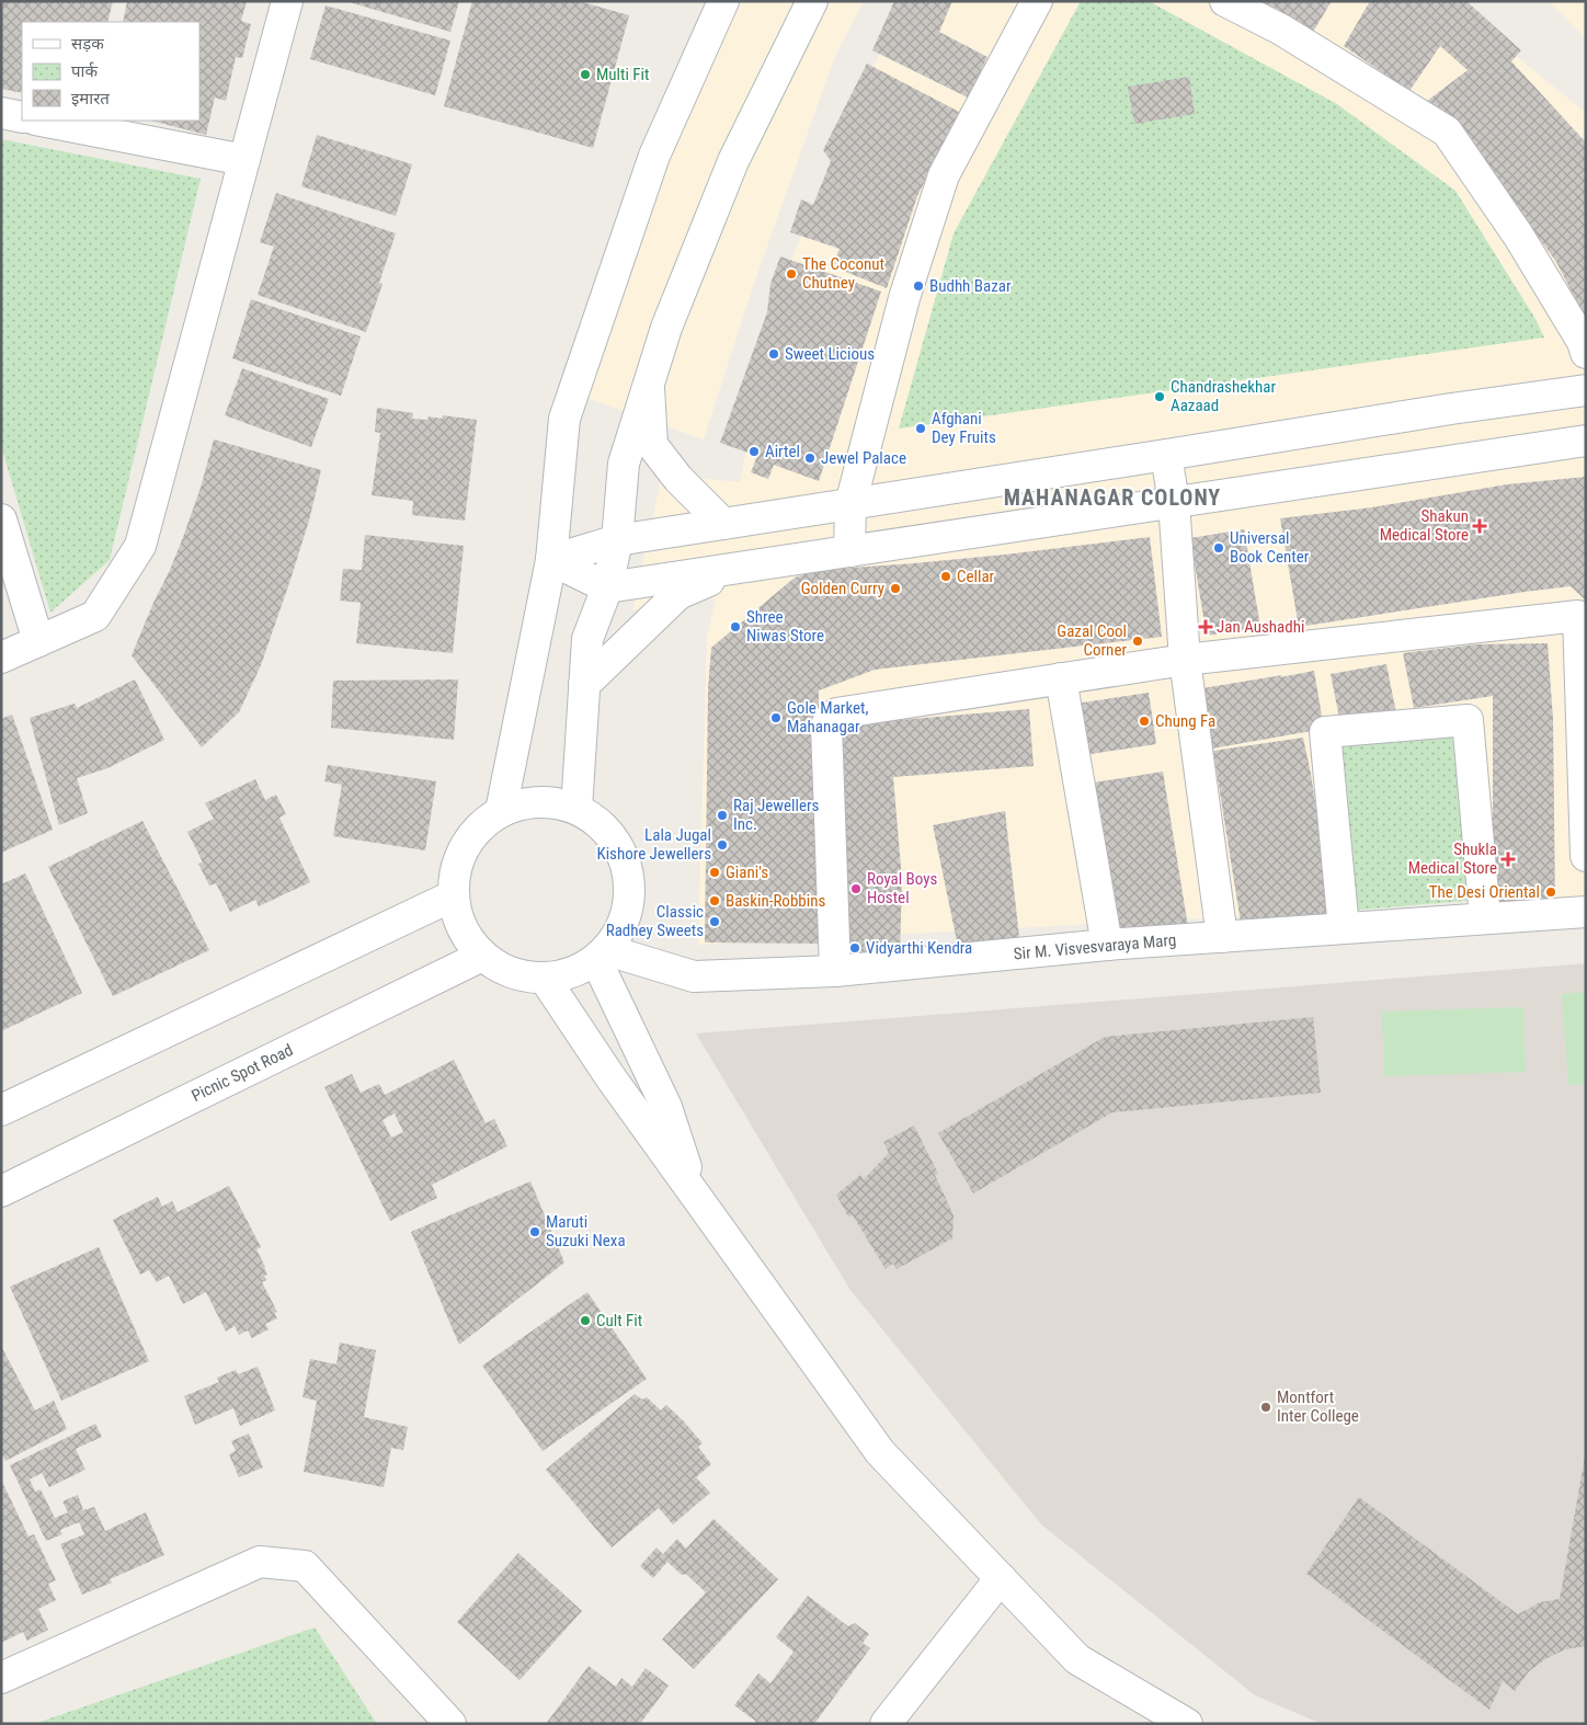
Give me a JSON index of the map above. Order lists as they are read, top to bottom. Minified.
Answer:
{"streets":{"street":["Sir M. Visvesvaraya Marg","Picnic Spot Road"]},"crossings":[["Sir M. Visvesvaraya Marg","Picnic Spot Road"]],"districts":["MAHANAGAR COLONY"],"places":{"other":["Multi Fit","The Coconut Chutney","Budhh Bazar","Sweet Licious","Chandrashekhar Aazaad","Afghani Dey Fruits","Airtel","Jewel Palace","Universal Book Center","Cellar","Golden Curry","Shree Niwas Store","Gazal Cool Corner","Gole Market, Mahanagar","Chung Fa","Raj Jewellers Inc.","Lala Jugal Kishore Jewellers","Giani's","Royal Boys Hostel","The Desi Oriental","Baskin-Robbins","Classic Radhey Sweets","Vidyarthi Kendra","Maruti Suzuki Nexa","Cult Fit","Montfort Inter College"],"health":["Shakun Medical Store","Jan Aushadhi","Shukla Medical Store"]},"legend":["सड़क","पार्क","इमारत"]}
